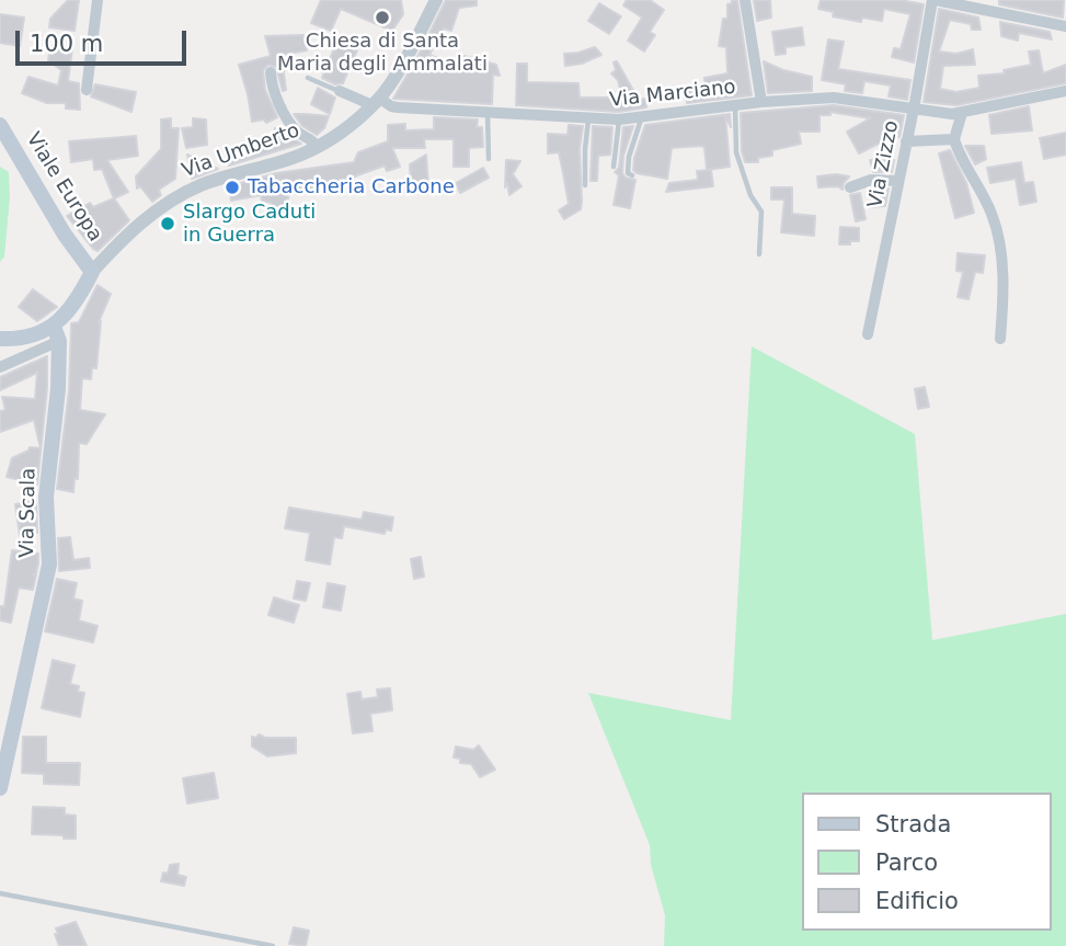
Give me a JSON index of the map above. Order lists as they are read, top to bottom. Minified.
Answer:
{"streets":{"main road":["Via Umberto","Viale Europa","Via Scala"],"street":["Via Marciano","Via Zizzo"]},"crossings":[["Via Marciano","Via Umberto"],["Via Marciano","Via Zizzo"],["Via Umberto","Viale Europa"],["Via Umberto","Via Scala"]],"places":["Chiesa di Santa Maria degli Ammalati","Tabaccheria Carbone","Slargo Caduti in Guerra"],"legend":["Strada","Parco","Edificio"],"scale_bar":"100 m"}
